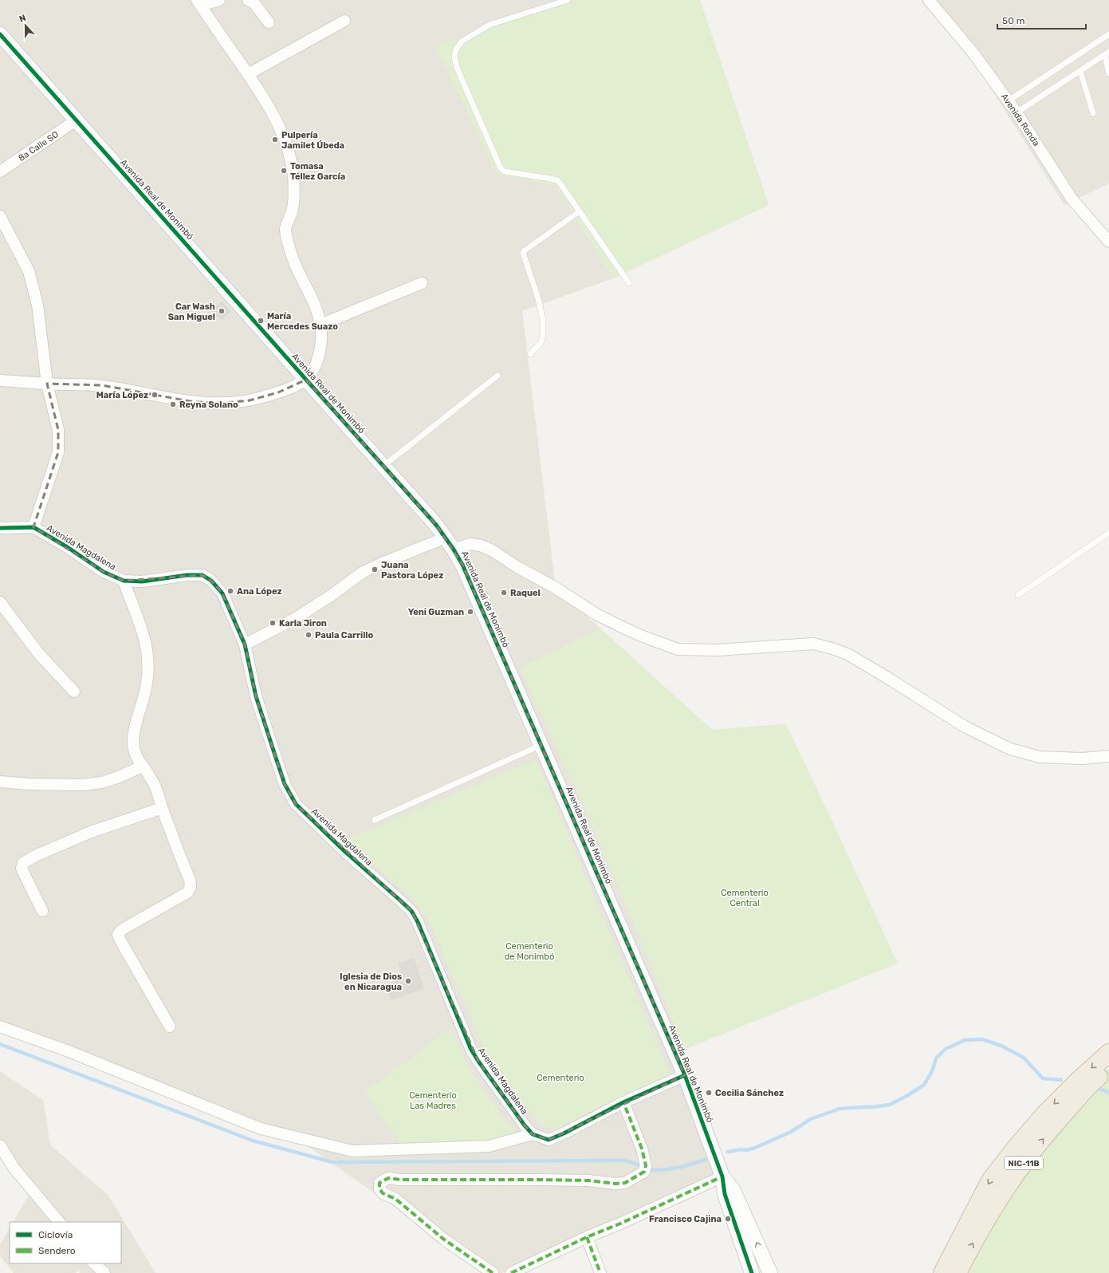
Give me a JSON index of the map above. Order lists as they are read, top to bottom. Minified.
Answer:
{"streets":{"highway":["NIC-11B"],"street":["Avenida Ronda","8a Calle SO","Avenida Real de Monimbó","Avenida Magdalena"]},"crossings":[["8a Calle SO","Avenida Real de Monimbó"]],"parks":["Cementerio Central","Cementerio de Monimbó","Cementerio","Cementerio Las Madres"],"places":["Pulpería Jamilet Úbeda","Tomasa Téllez García","Car Wash San Miguel","María Mercedes Suazo","María López","Reyna Solano","Juana Pastora López","Ana López","Raquel","Yeni Guzman","Karla Jiron","Paula Carrillo","Iglesia de Dios en Nicaragua","Cecilia Sánchez","Francisco Cajina"],"legend":["Ciclovía","Sendero"],"scale_bar":"50 m","north":"top"}
